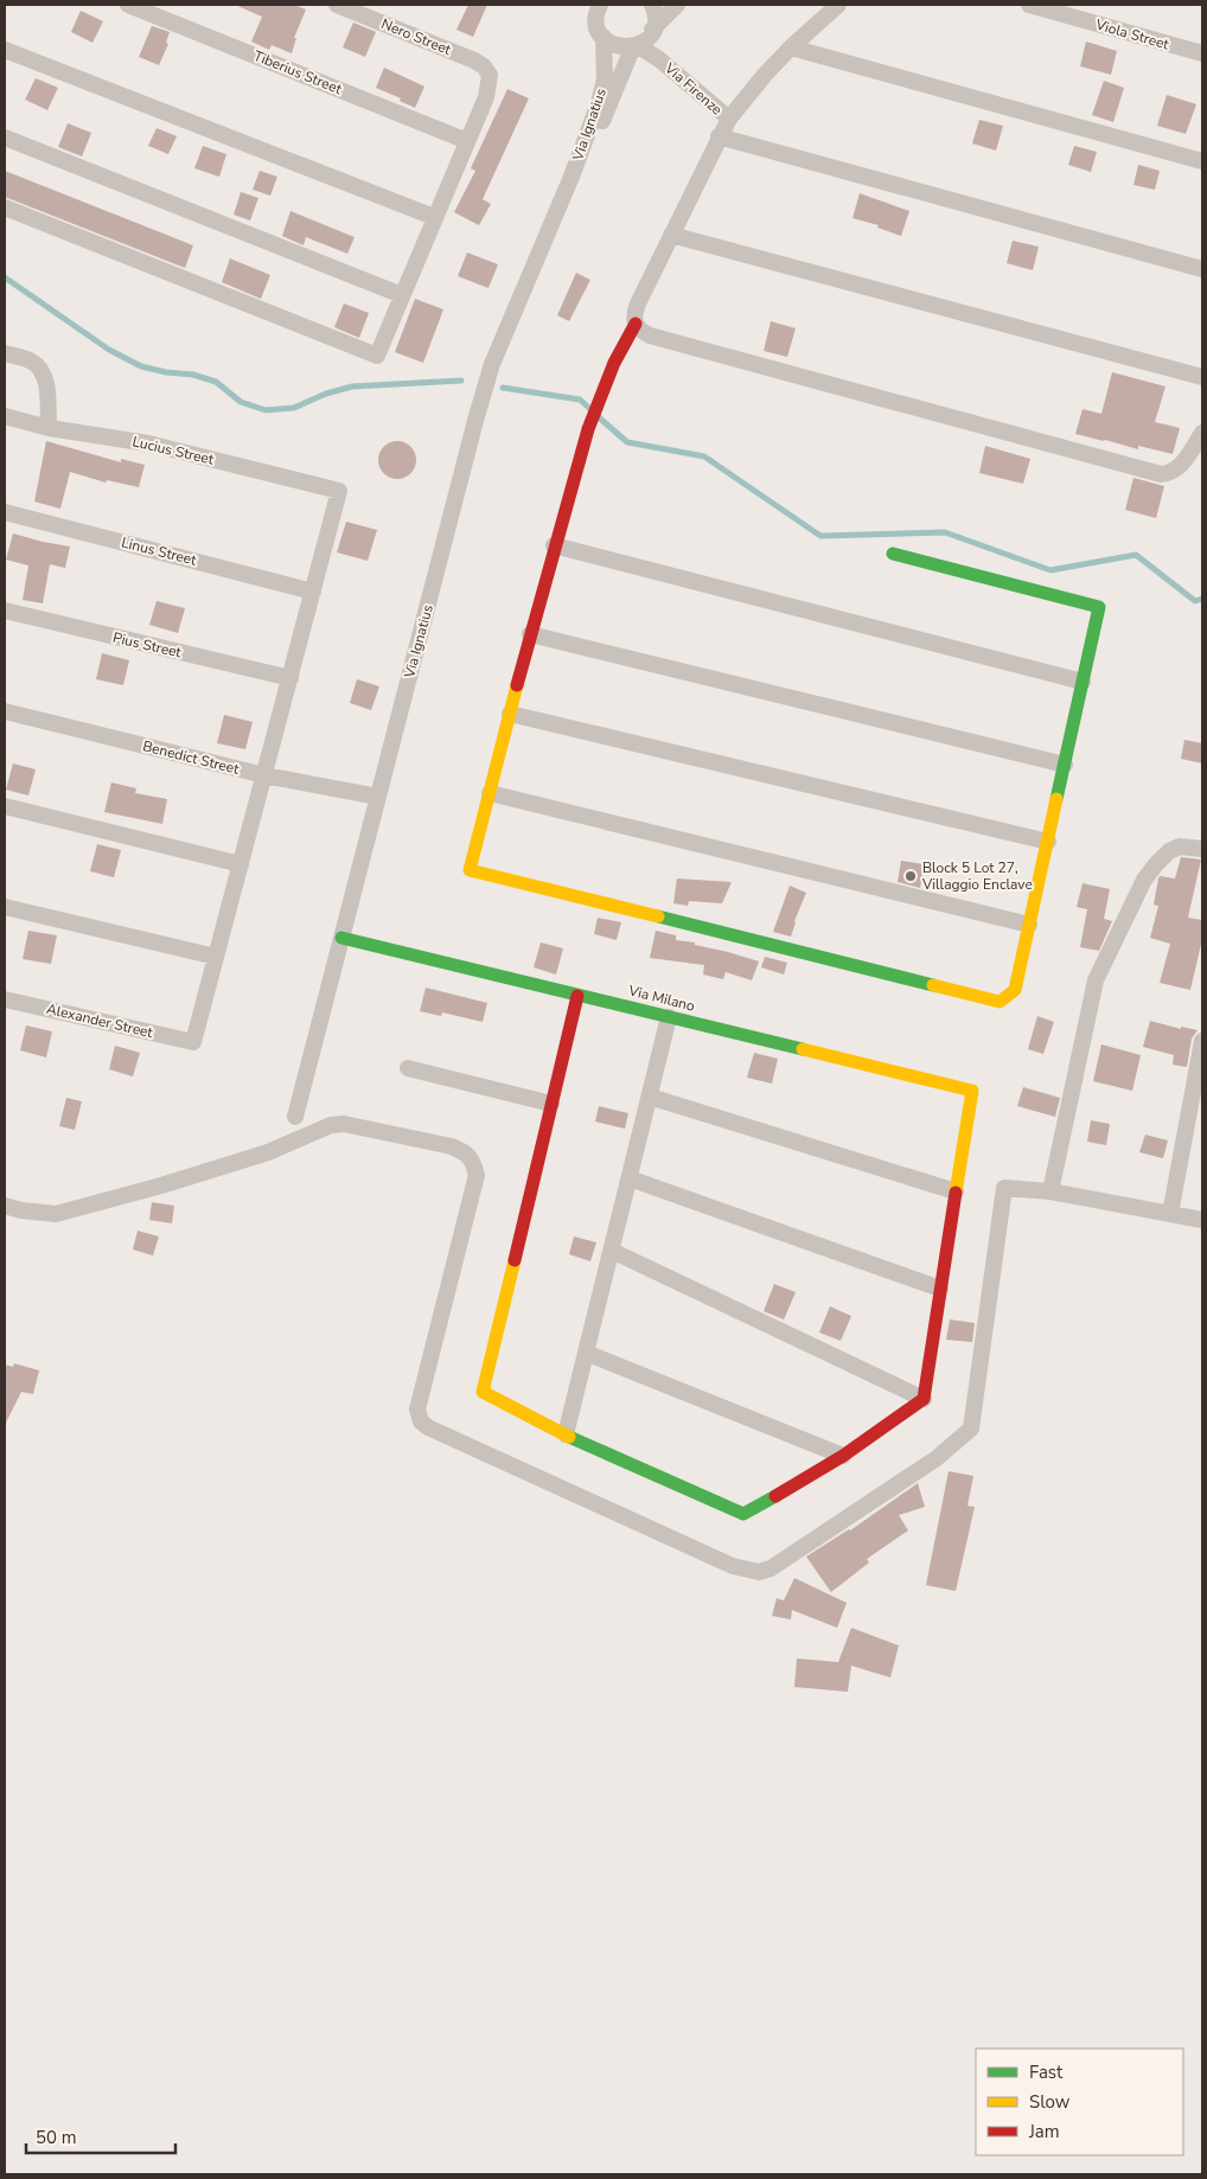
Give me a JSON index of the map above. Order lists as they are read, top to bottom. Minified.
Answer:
{"streets":{"street":["Viola Street","Nero Street","Tiberius Street","Via Firenze","Via Ignatius","Lucius Street","Linus Street","Pius Street","Benedict Street","Via Milano","Alexander Street"]},"crossings":[["Nero Street","Tiberius Street"],["Via Firenze","Via Ignatius"],["Via Ignatius","Benedict Street"],["Via Ignatius","Via Milano"],["Lucius Street","Linus Street"]],"places":["Block 5 Lot 27, Villaggio Enclave"],"legend":["Fast","Slow","Jam"],"scale_bar":"50 m"}
